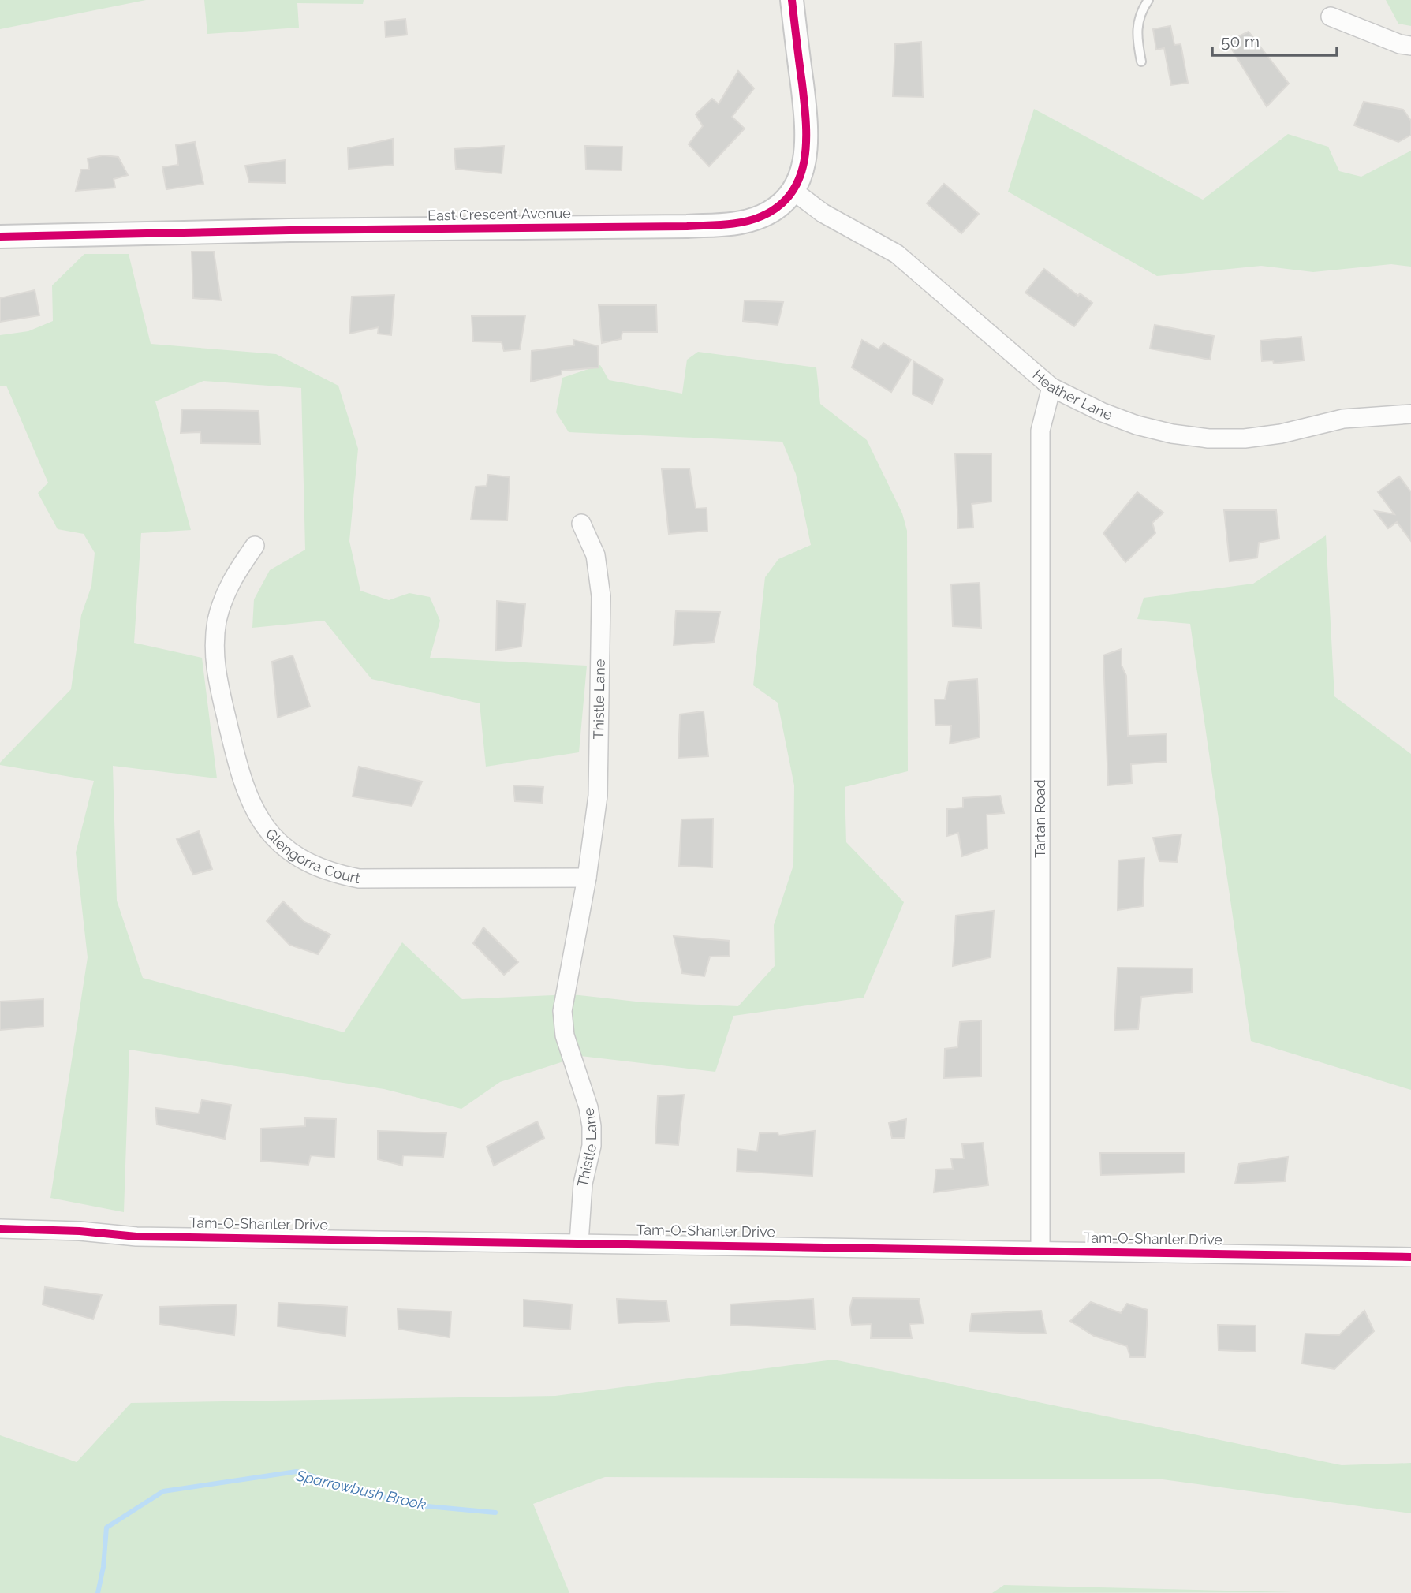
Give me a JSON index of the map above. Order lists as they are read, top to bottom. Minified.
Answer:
{"streets":{"street":["East Crescent Avenue","Heather Lane","Thistle Lane","Tartan Road","Glengorra Court","Tam-O-Shanter Drive"]},"crossings":[["East Crescent Avenue","Heather Lane"],["Heather Lane","Tartan Road"],["Thistle Lane","Glengorra Court"],["Thistle Lane","Tam-O-Shanter Drive"],["Tartan Road","Tam-O-Shanter Drive"]],"water":["Sparrowbush Brook"],"scale_bar":"50 m"}
